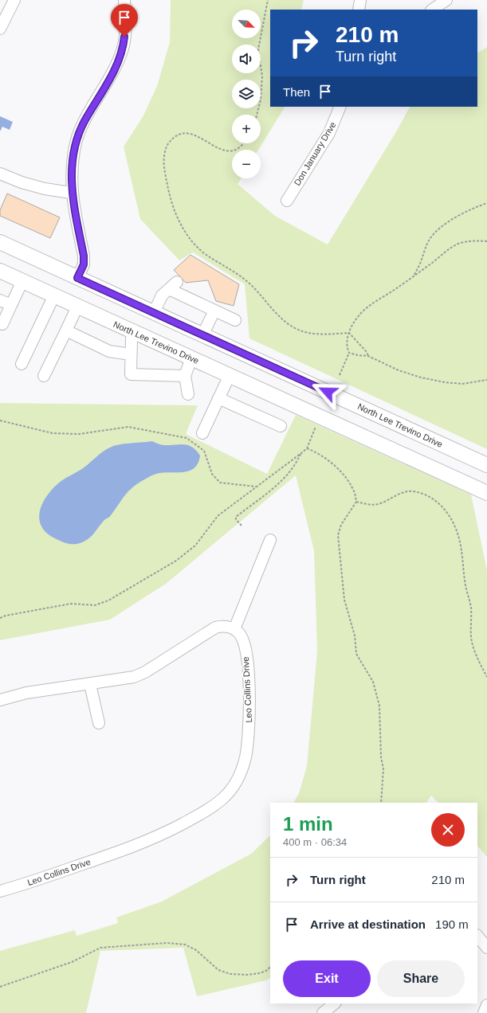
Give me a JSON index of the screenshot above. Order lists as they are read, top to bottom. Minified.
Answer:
{"streets":{"main road":["North Lee Trevino Drive"],"street":["Don January Drive","Leo Collins Drive"]},"north":"bottom right","page":{"map_buttons":["+","−"],"turn":["210 m","Turn right"],"then":"Then","heading":["1 min","400 m · 06:34"],"list":[{"name":"Turn right","value":"210 m"},{"name":"Arrive at destination","value":"190 m"}],"buttons":["Exit","Share"]}}
